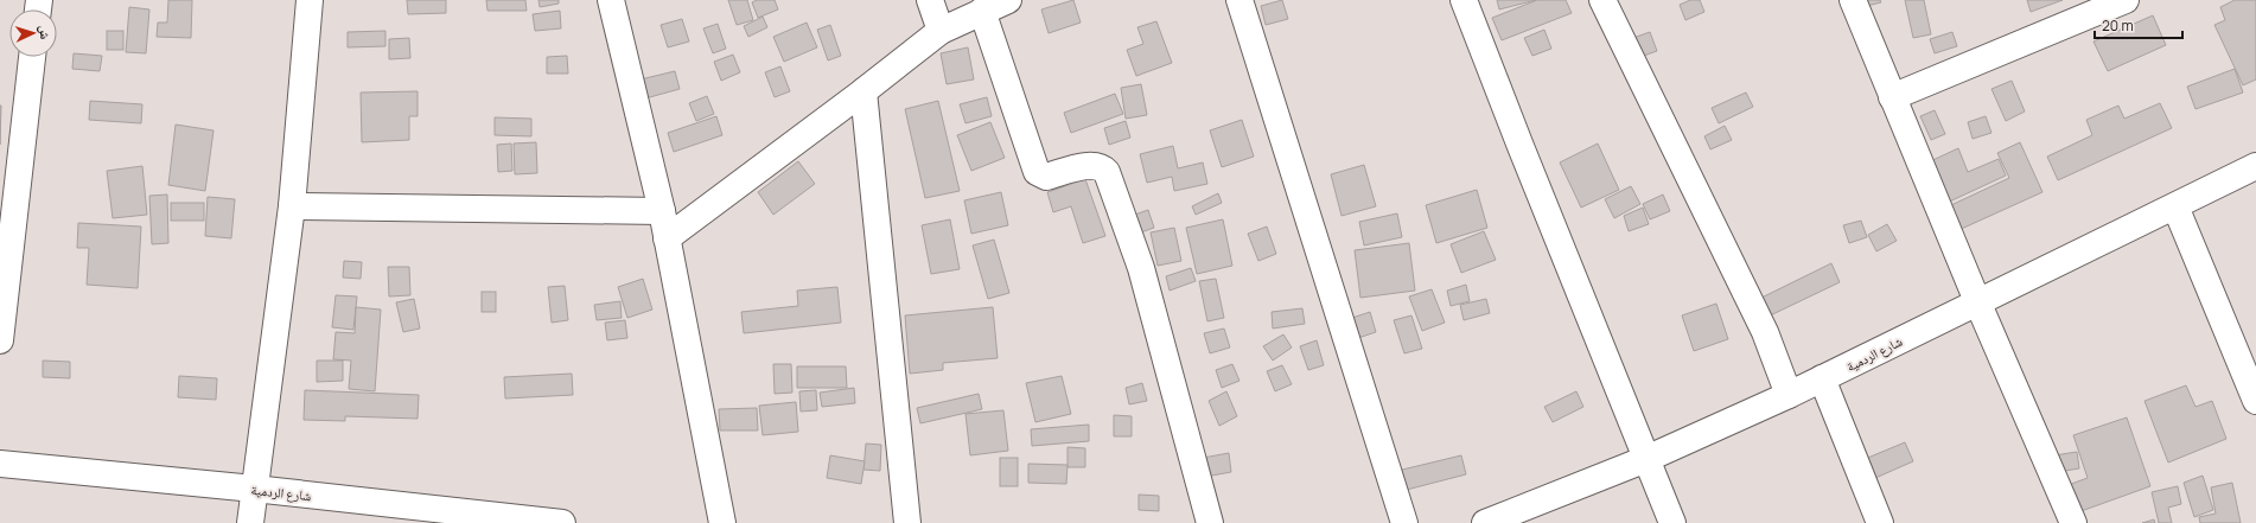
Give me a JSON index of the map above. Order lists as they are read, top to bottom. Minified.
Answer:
{"streets":{"street":["شارع الردمية"]},"scale_bar":"20 m","north":"right"}
